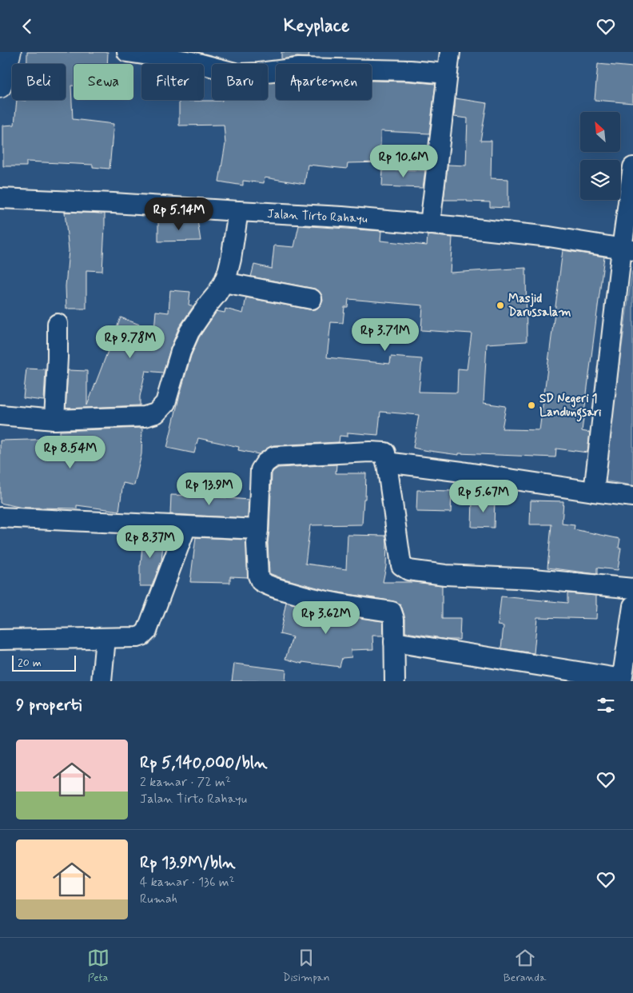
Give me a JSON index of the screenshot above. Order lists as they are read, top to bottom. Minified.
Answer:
{"streets":{"street":["Jalan Tirto Rahayu"]},"places":["Masjid Darussalam","SD Negeri 1 Landungsari"],"scale_bar":"20 m","north":"top left","page":{"header":"Keyplace","chip":["Beli","Sewa","Filter","Baru","Apartemen"],"price":["Rp 10.6M","Rp 5.14M","Rp 3.71M","Rp 9.78M","Rp 8.54M","Rp 13.9M","Rp 5.67M","Rp 8.37M","Rp 3.62M"],"scale":"20 m","heading":"9 properti","list":[{"name":"Rp 5,140,000/bln","note":"2 kamar · 72 m² · Jalan Tirto Rahayu"},{"name":"Rp 13.9M/bln","note":"4 kamar · 136 m² · Rumah"}],"tabs":["Peta","Disimpan","Beranda"]}}
